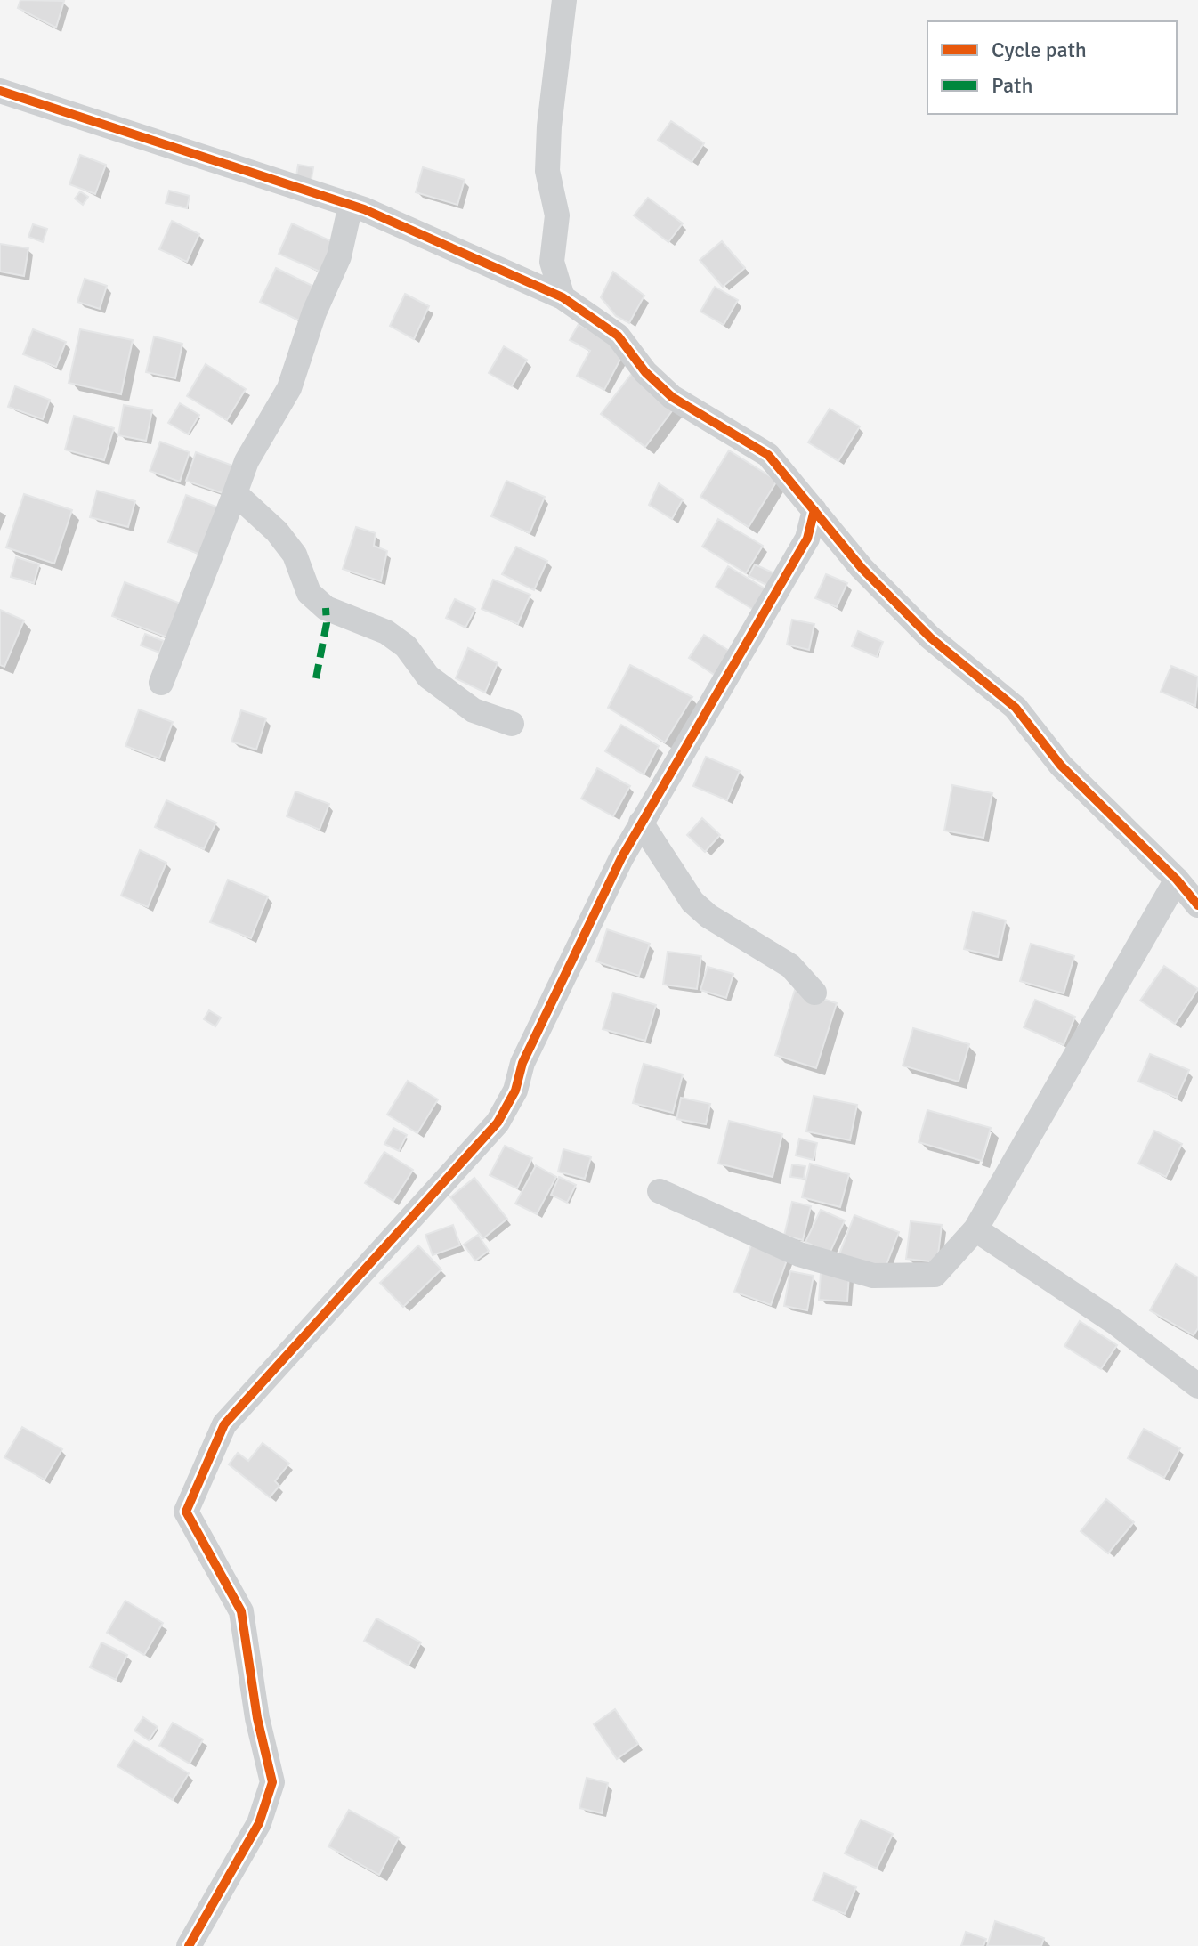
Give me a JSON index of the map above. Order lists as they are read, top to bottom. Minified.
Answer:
{"legend":["Cycle path","Path"]}
